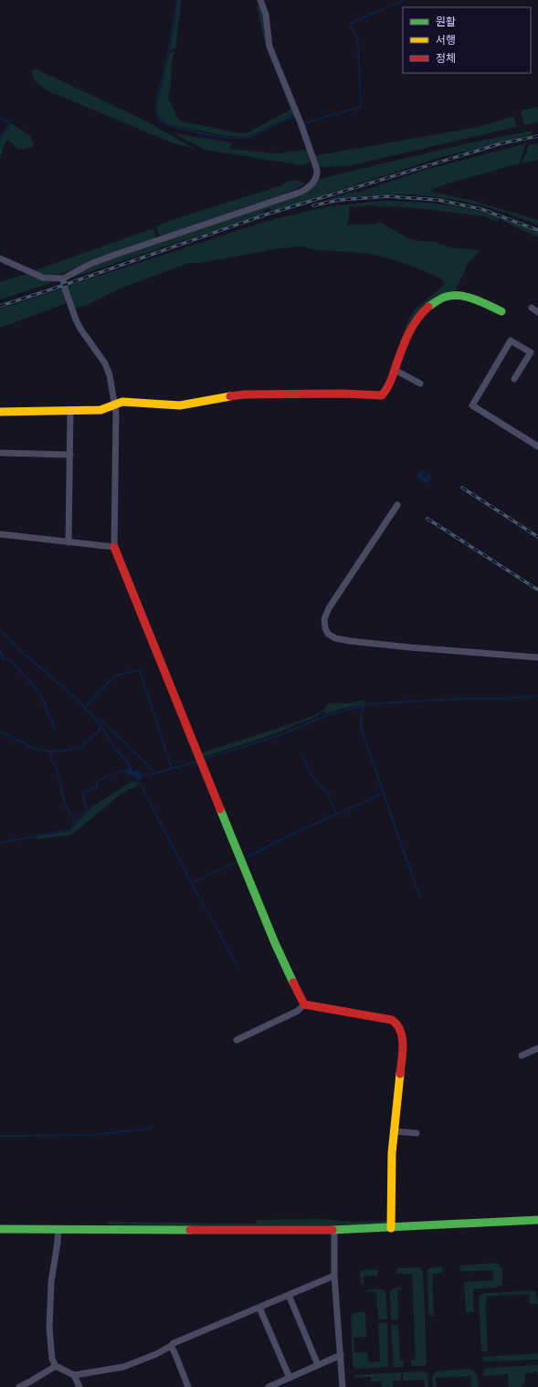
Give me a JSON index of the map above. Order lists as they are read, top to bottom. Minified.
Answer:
{"legend":["원활","서행","정체"]}
